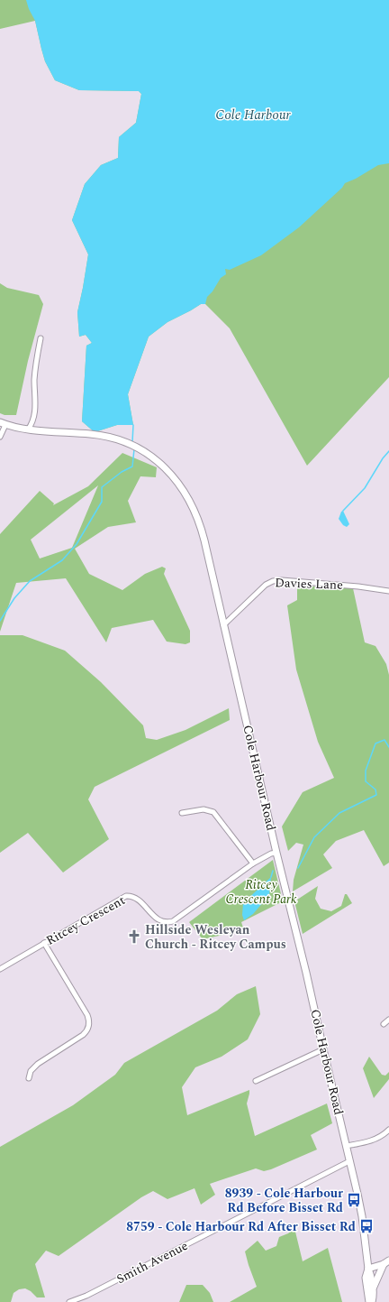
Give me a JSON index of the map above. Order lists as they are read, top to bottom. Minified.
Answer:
{"streets":{"main road":["Cole Harbour Road"],"street":["Davies Lane","Ritcey Crescent","Smith Avenue"]},"crossings":[["Davies Lane","Cole Harbour Road"],["Cole Harbour Road","Ritcey Crescent"],["Cole Harbour Road","Smith Avenue"]],"water":["Cole Harbour"],"parks":["Ritcey Crescent Park"],"places":{"church":["Hillside Wesleyan Church - Ritcey Campus"],"bus stop":["8939 - Cole Harbour Rd Before Bisset Rd","8759 - Cole Harbour Rd After Bisset Rd"]}}
